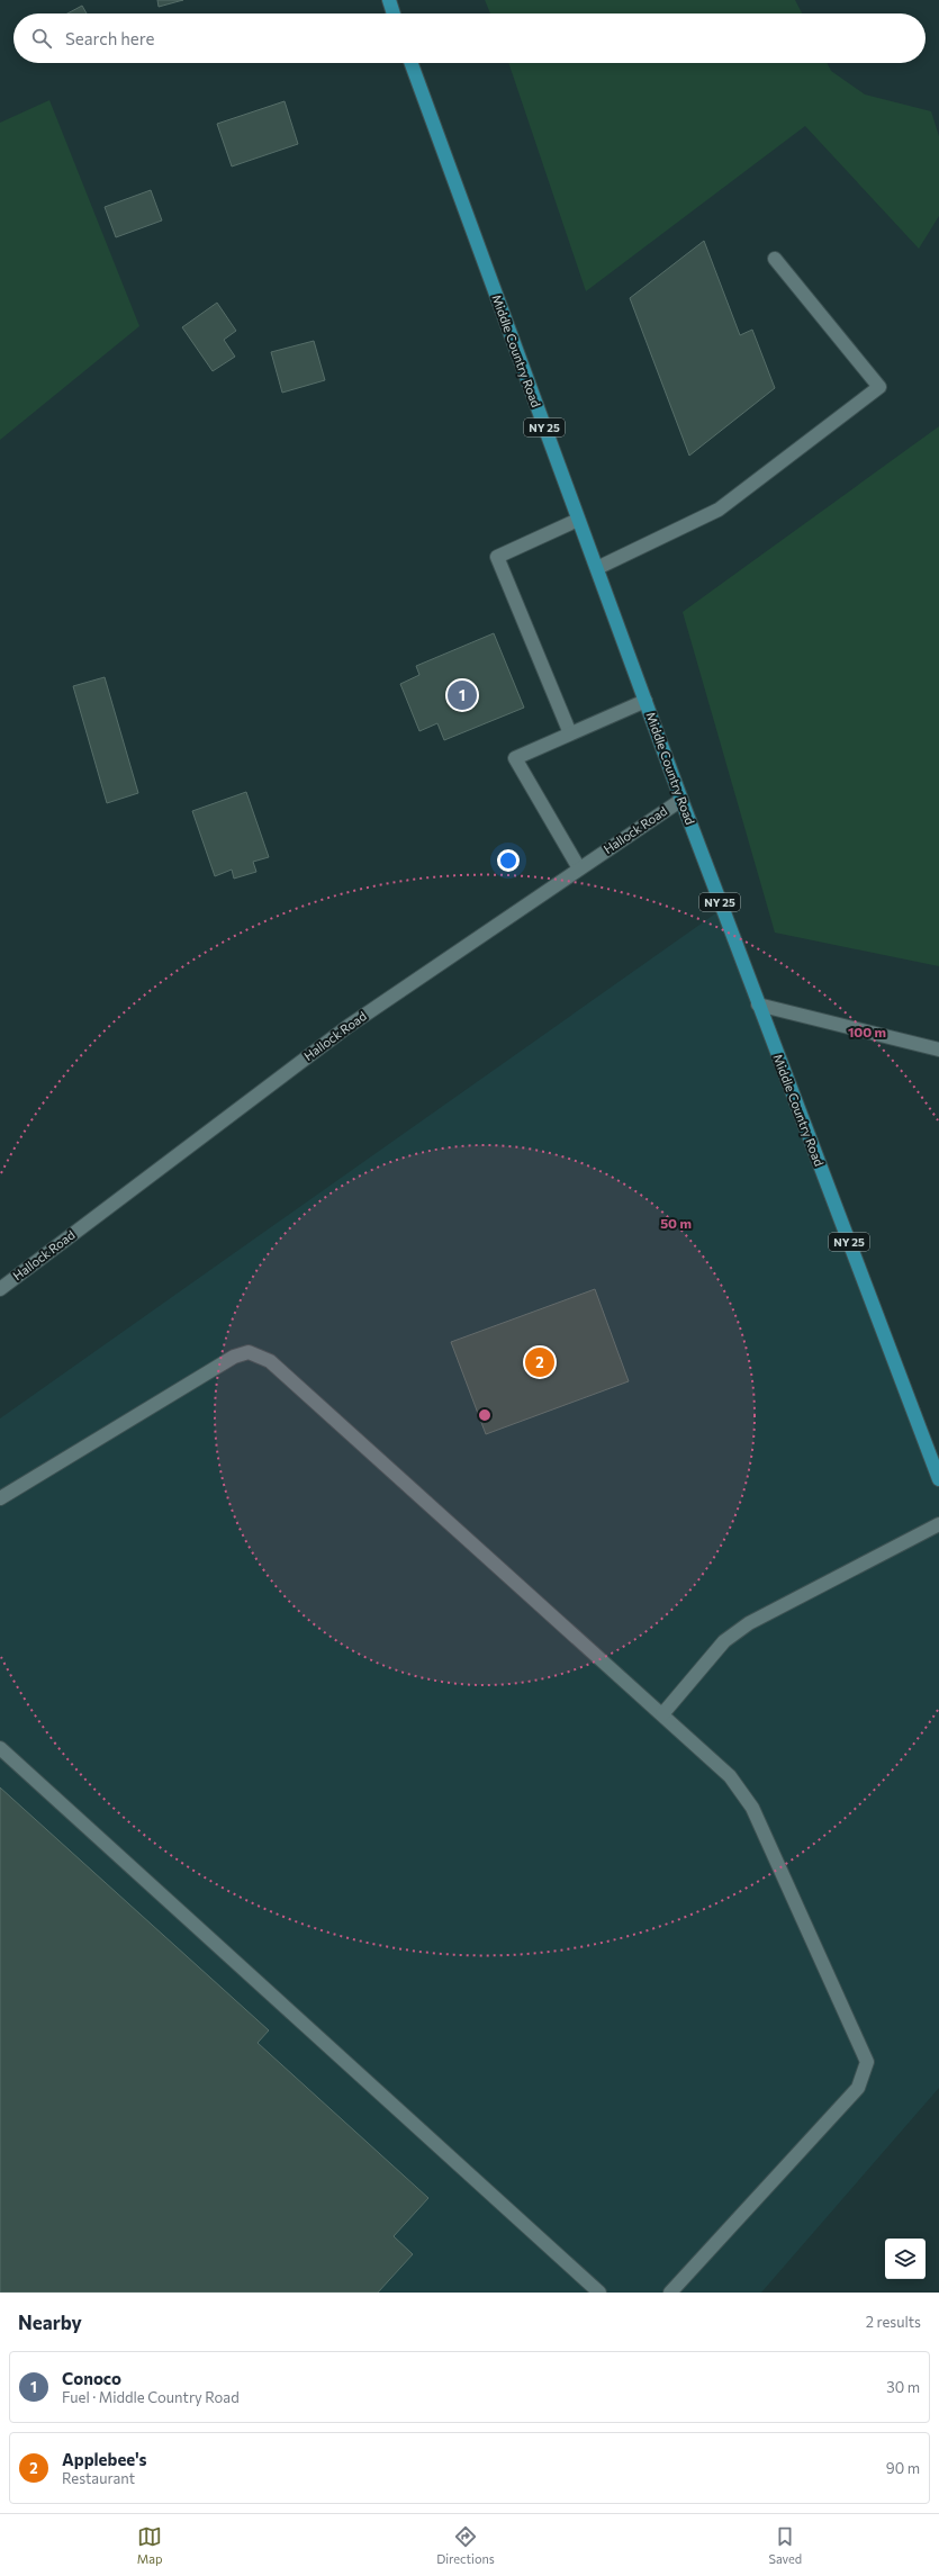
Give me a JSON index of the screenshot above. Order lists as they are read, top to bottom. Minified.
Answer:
{"streets":{"main road":["Middle Country Road","NY 25"],"street":["Hallock Road"]},"crossings":[["Middle Country Road","Hallock Road"]],"page":{"search":"Search here","pins":["1","2"],"heading":["Nearby","2 results"],"list":[{"mark":"1","name":"Conoco","note":"Fuel · Middle Country Road","value":"30 m"},{"mark":"2","name":"Applebee's","note":"Restaurant","value":"90 m"}],"nav":["Map","Directions","Saved"]},"rings":["100 m","50 m"]}
